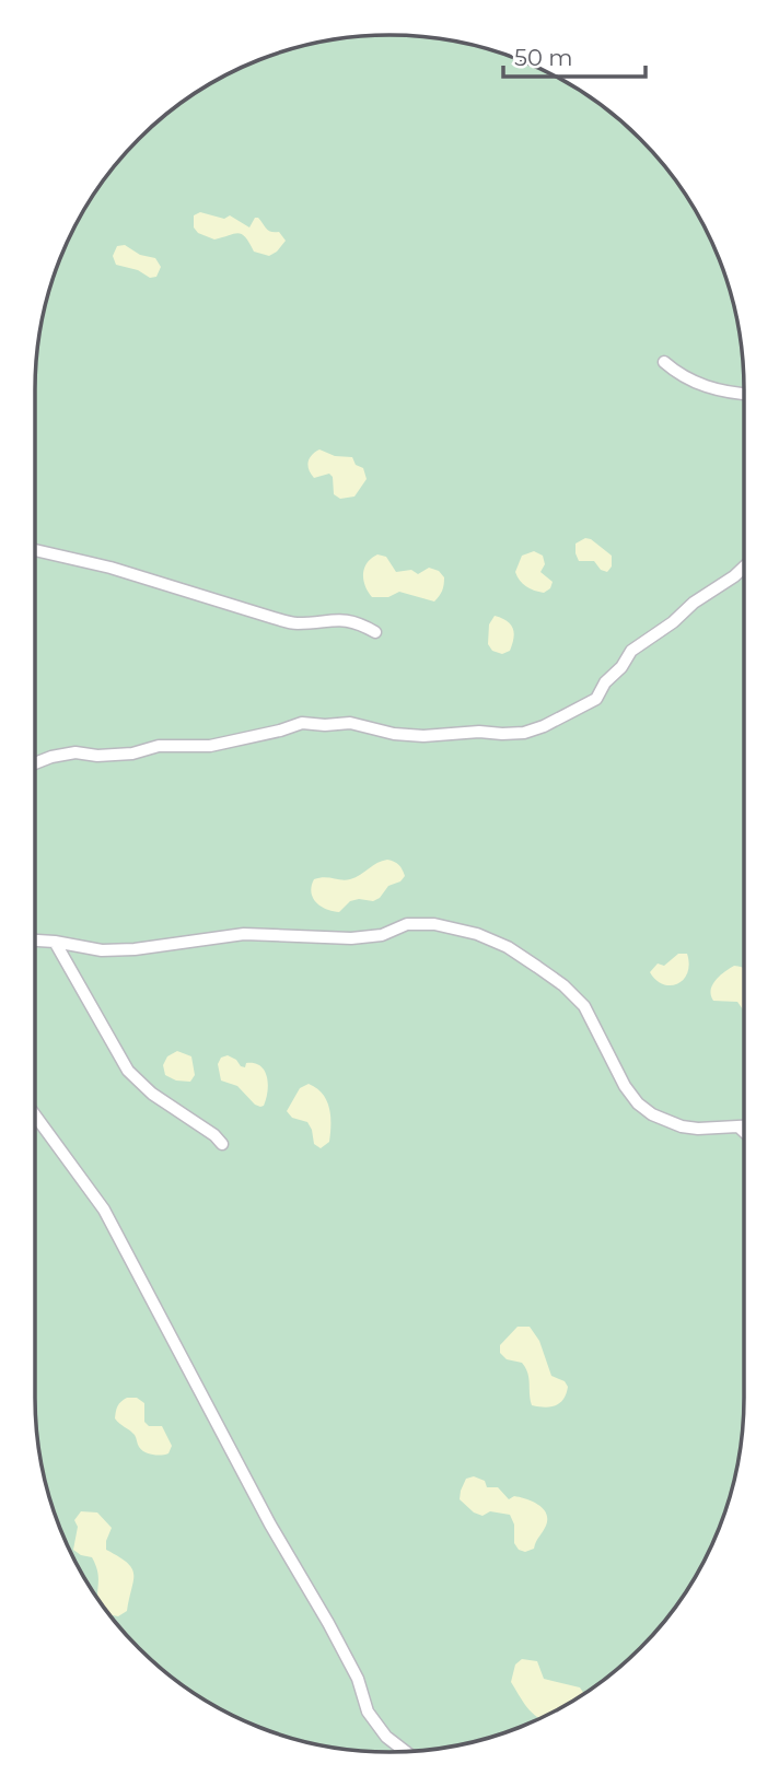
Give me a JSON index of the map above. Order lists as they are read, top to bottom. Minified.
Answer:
{"scale_bar":"50 m"}
